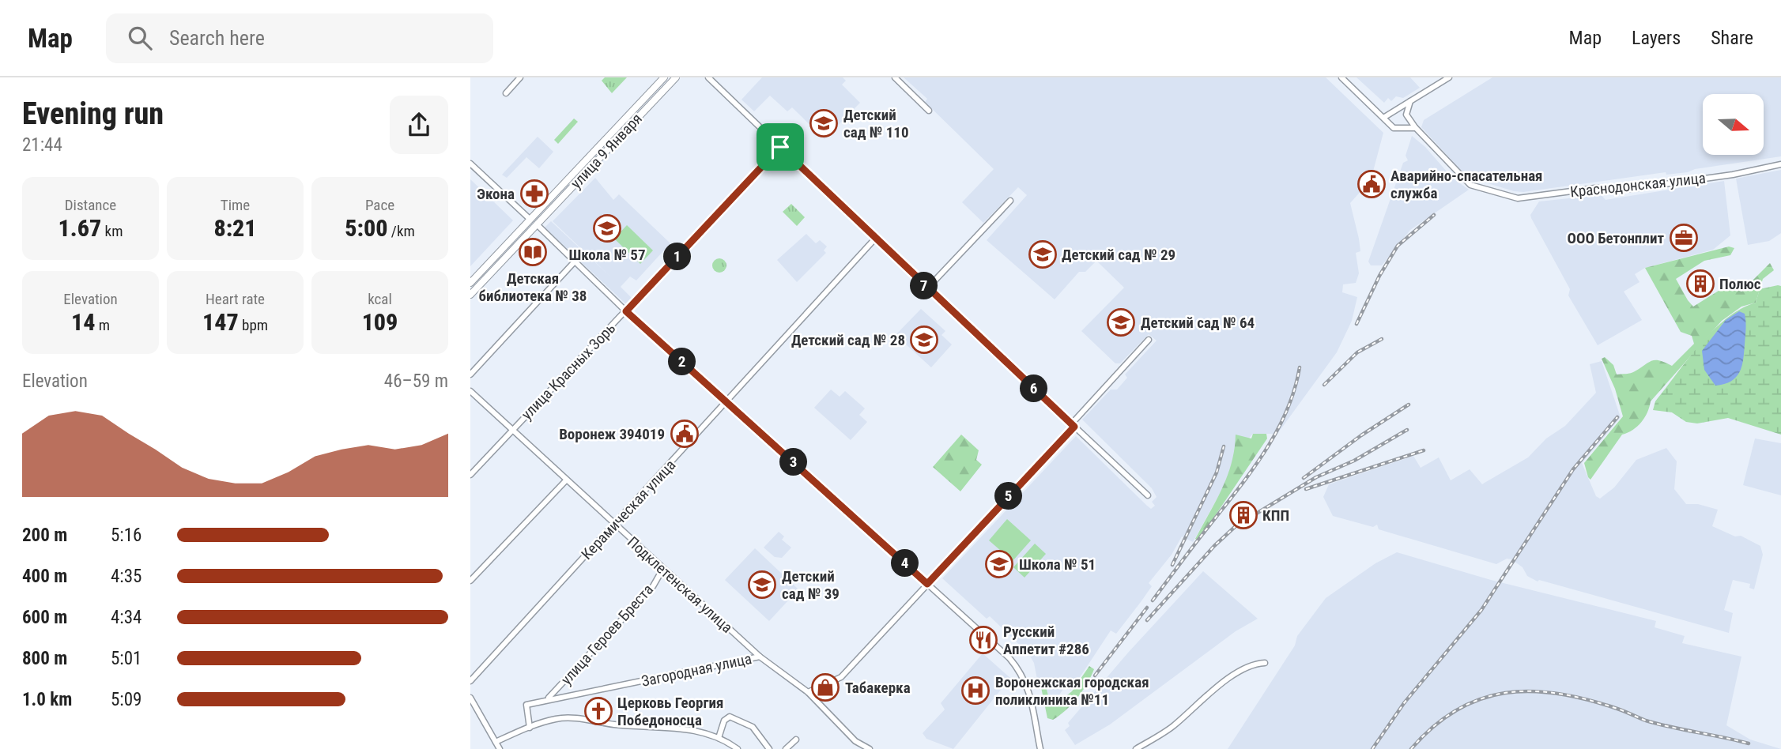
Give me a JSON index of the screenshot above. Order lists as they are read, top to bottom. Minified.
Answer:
{"streets":{"main road":["улица 9 Января"],"street":["Краснодонская улица","улица Красных Зорь","Керамическая улица","Подклетенская улица","улица Героев Бреста","Загородная улица"]},"crossings":[["улица Красных Зорь","Подклетенская улица"],["Керамическая улица","Подклетенская улица"],["Подклетенская улица","улица Героев Бреста"],["Подклетенская улица","Загородная улица"],["улица Героев Бреста","Загородная улица"]],"places":{"school or university":["Детский сад № 110","Школа № 57","Детский сад № 29","Детский сад № 64","Детский сад № 28","Школа № 51","Детский сад № 39"],"public building":["Аварийно-спасательная служба","Воронеж 394019"],"pharmacy":["Экона"],"office":["ООО Бетонплит"],"library":["Детская библиотека № 38"],"building":["Полюс","КПП"],"restaurant":["Русский Аппетит #286"],"shop":["Табакерка"],"hospital":["Воронежская городская поликлиника №11"],"church":["Церковь Георгия Победоносца"]},"north":"right","page":{"header":"Map","search":"Search here","nav":["Map","Layers","Share"],"heading":["Evening run","21:44"],"stats":[["Distance","1.67 km"],["Time","8:21"],["Pace","5:00 /km"],["Elevation","14 m"],["Heart rate","147 bpm"],["kcal","109"]],"pins":["1","7","2","6","3","5","4"],"chart":["Elevation","46–59 m"],"list":[{"name":"200 m","note":"5:16"},{"name":"400 m","note":"4:35"},{"name":"600 m","note":"4:34"},{"name":"800 m","note":"5:01"},{"name":"1.0 km","note":"5:09"}]}}
